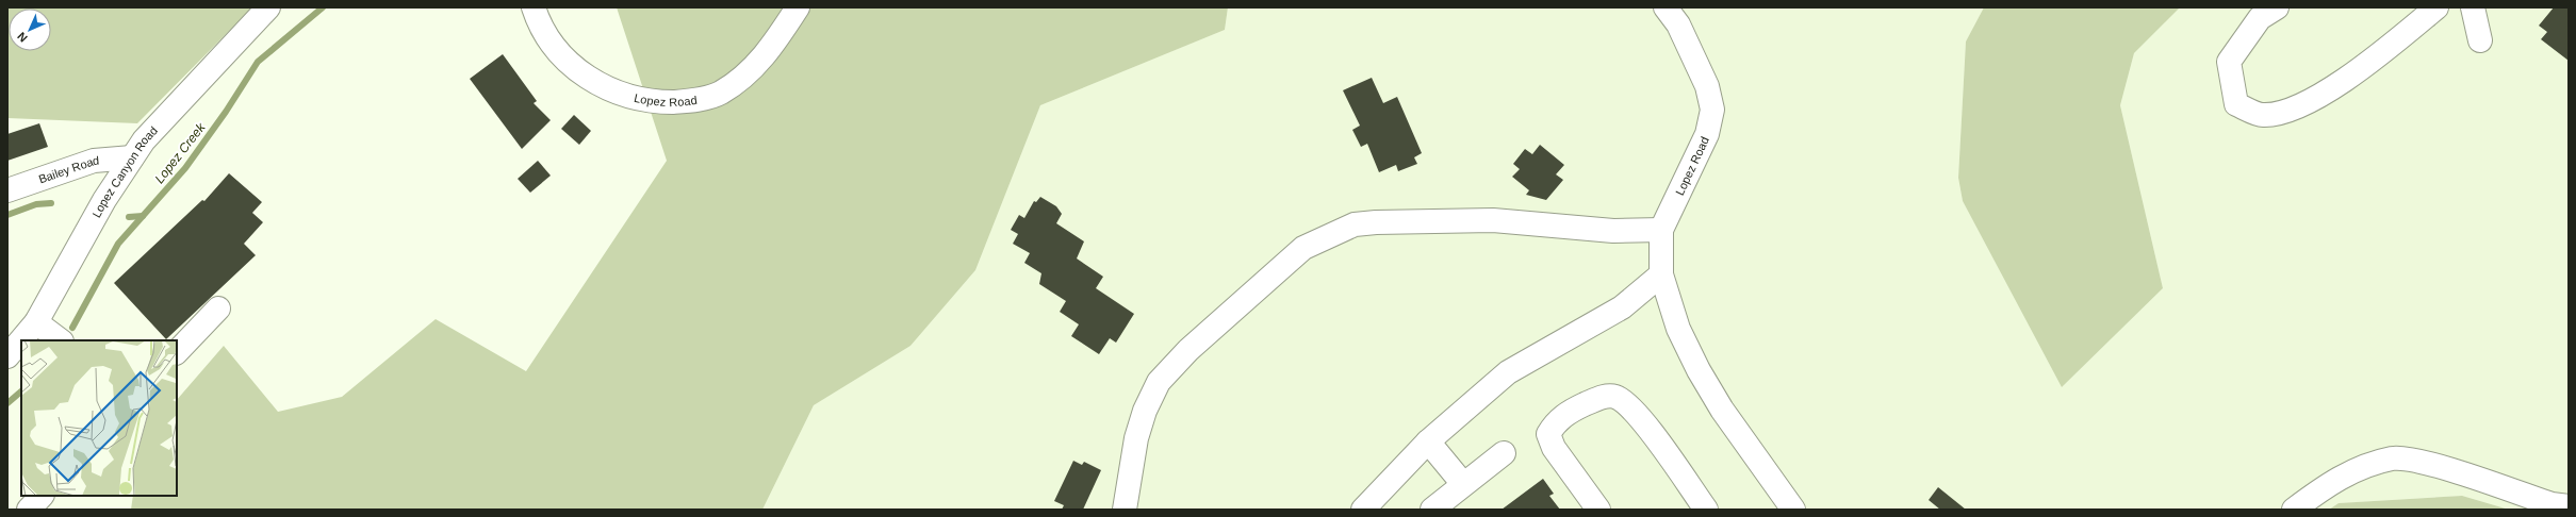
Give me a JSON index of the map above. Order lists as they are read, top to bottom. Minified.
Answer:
{"streets":{"street":["Lopez Road","Bailey Road","Lopez Canyon Road"]},"crossings":[["Bailey Road","Lopez Canyon Road"]],"water":["Lopez Creek"],"north":"bottom left"}
